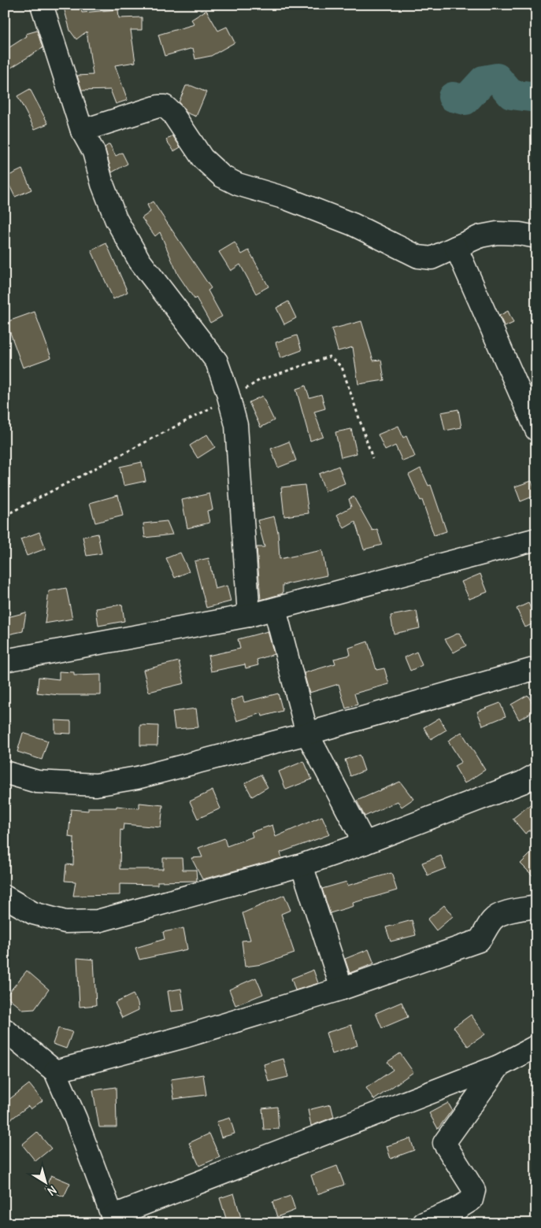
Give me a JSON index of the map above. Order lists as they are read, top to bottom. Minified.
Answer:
{"north":"bottom right"}
